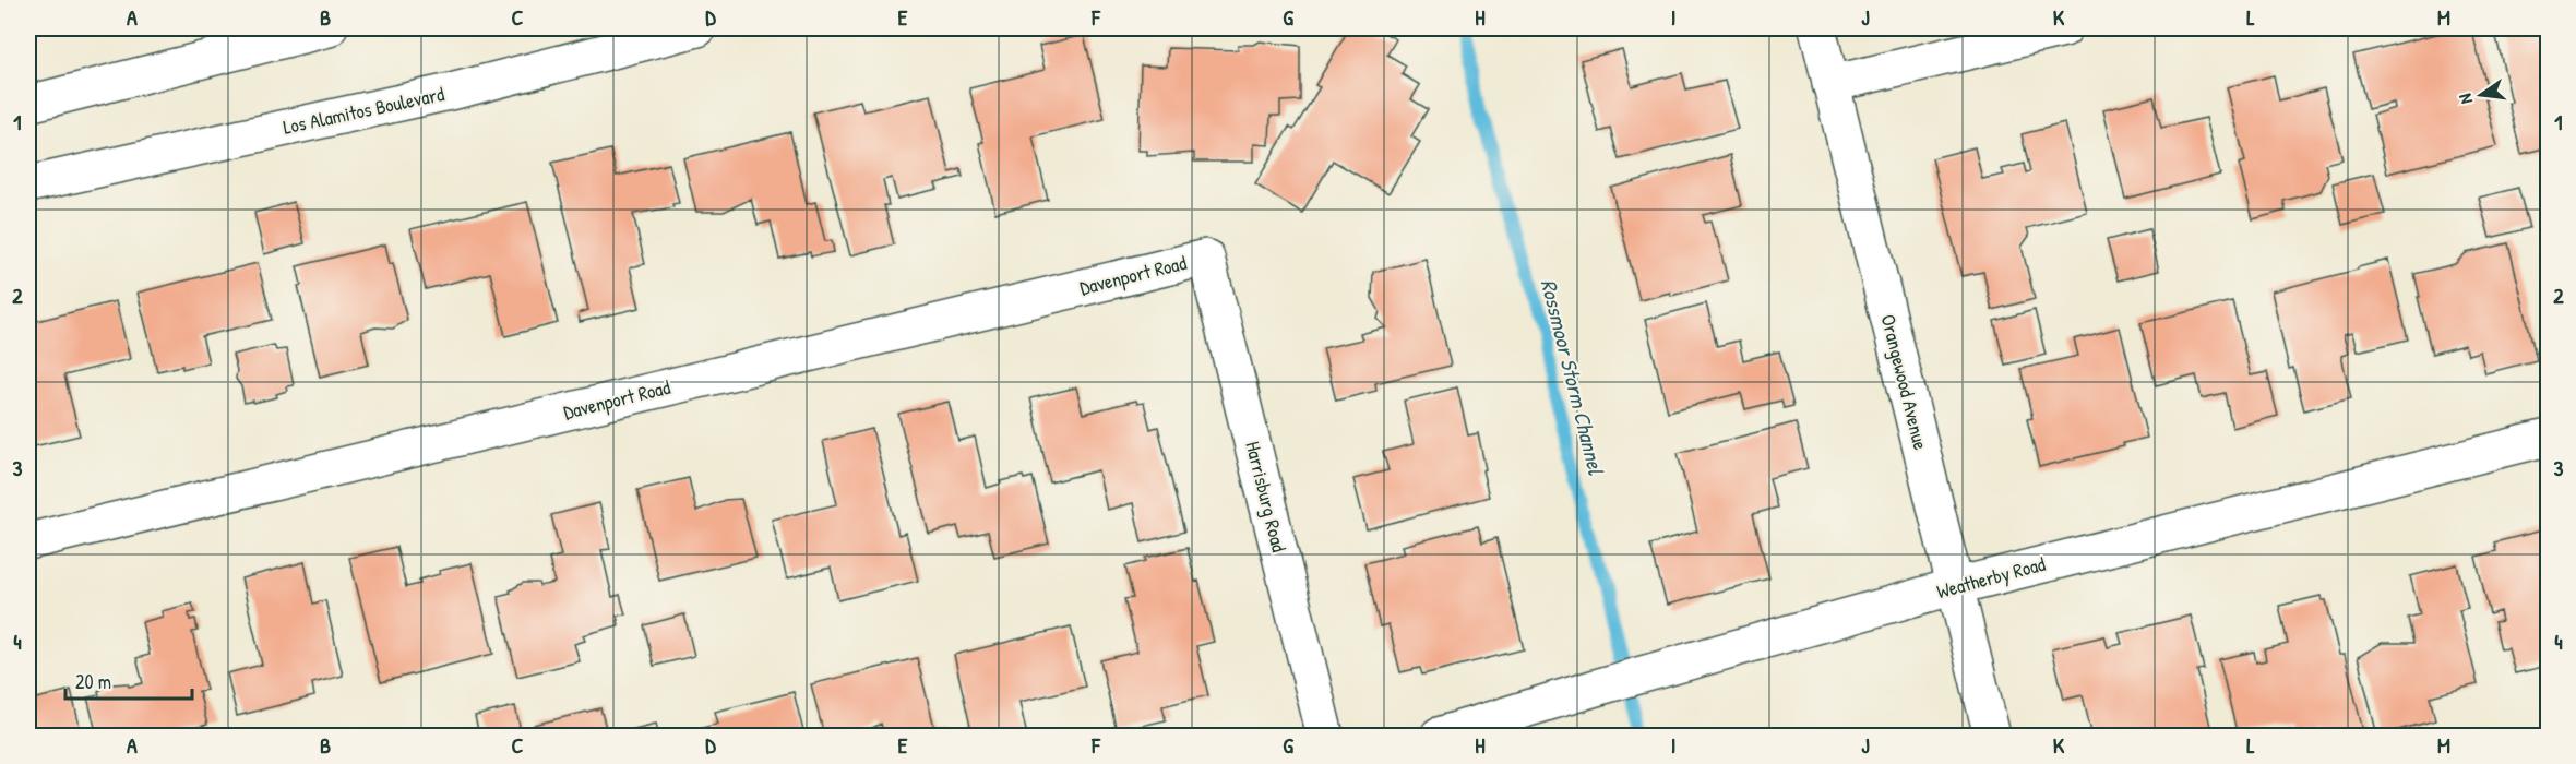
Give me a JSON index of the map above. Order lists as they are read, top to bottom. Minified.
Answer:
{"streets":{"street":["Los Alamitos Boulevard","Davenport Road","Orangewood Avenue","Harrisburg Road","Weatherby Road"]},"crossings":[["Davenport Road","Harrisburg Road"],["Orangewood Avenue","Weatherby Road"]],"water":["Rossmoor Storm Channel"],"scale_bar":"20 m","north":"left","grid":{"columns":["A","B","C","D","E","F","G","H","I","J","K","L","M"],"rows":["1","2","3","4"]}}
